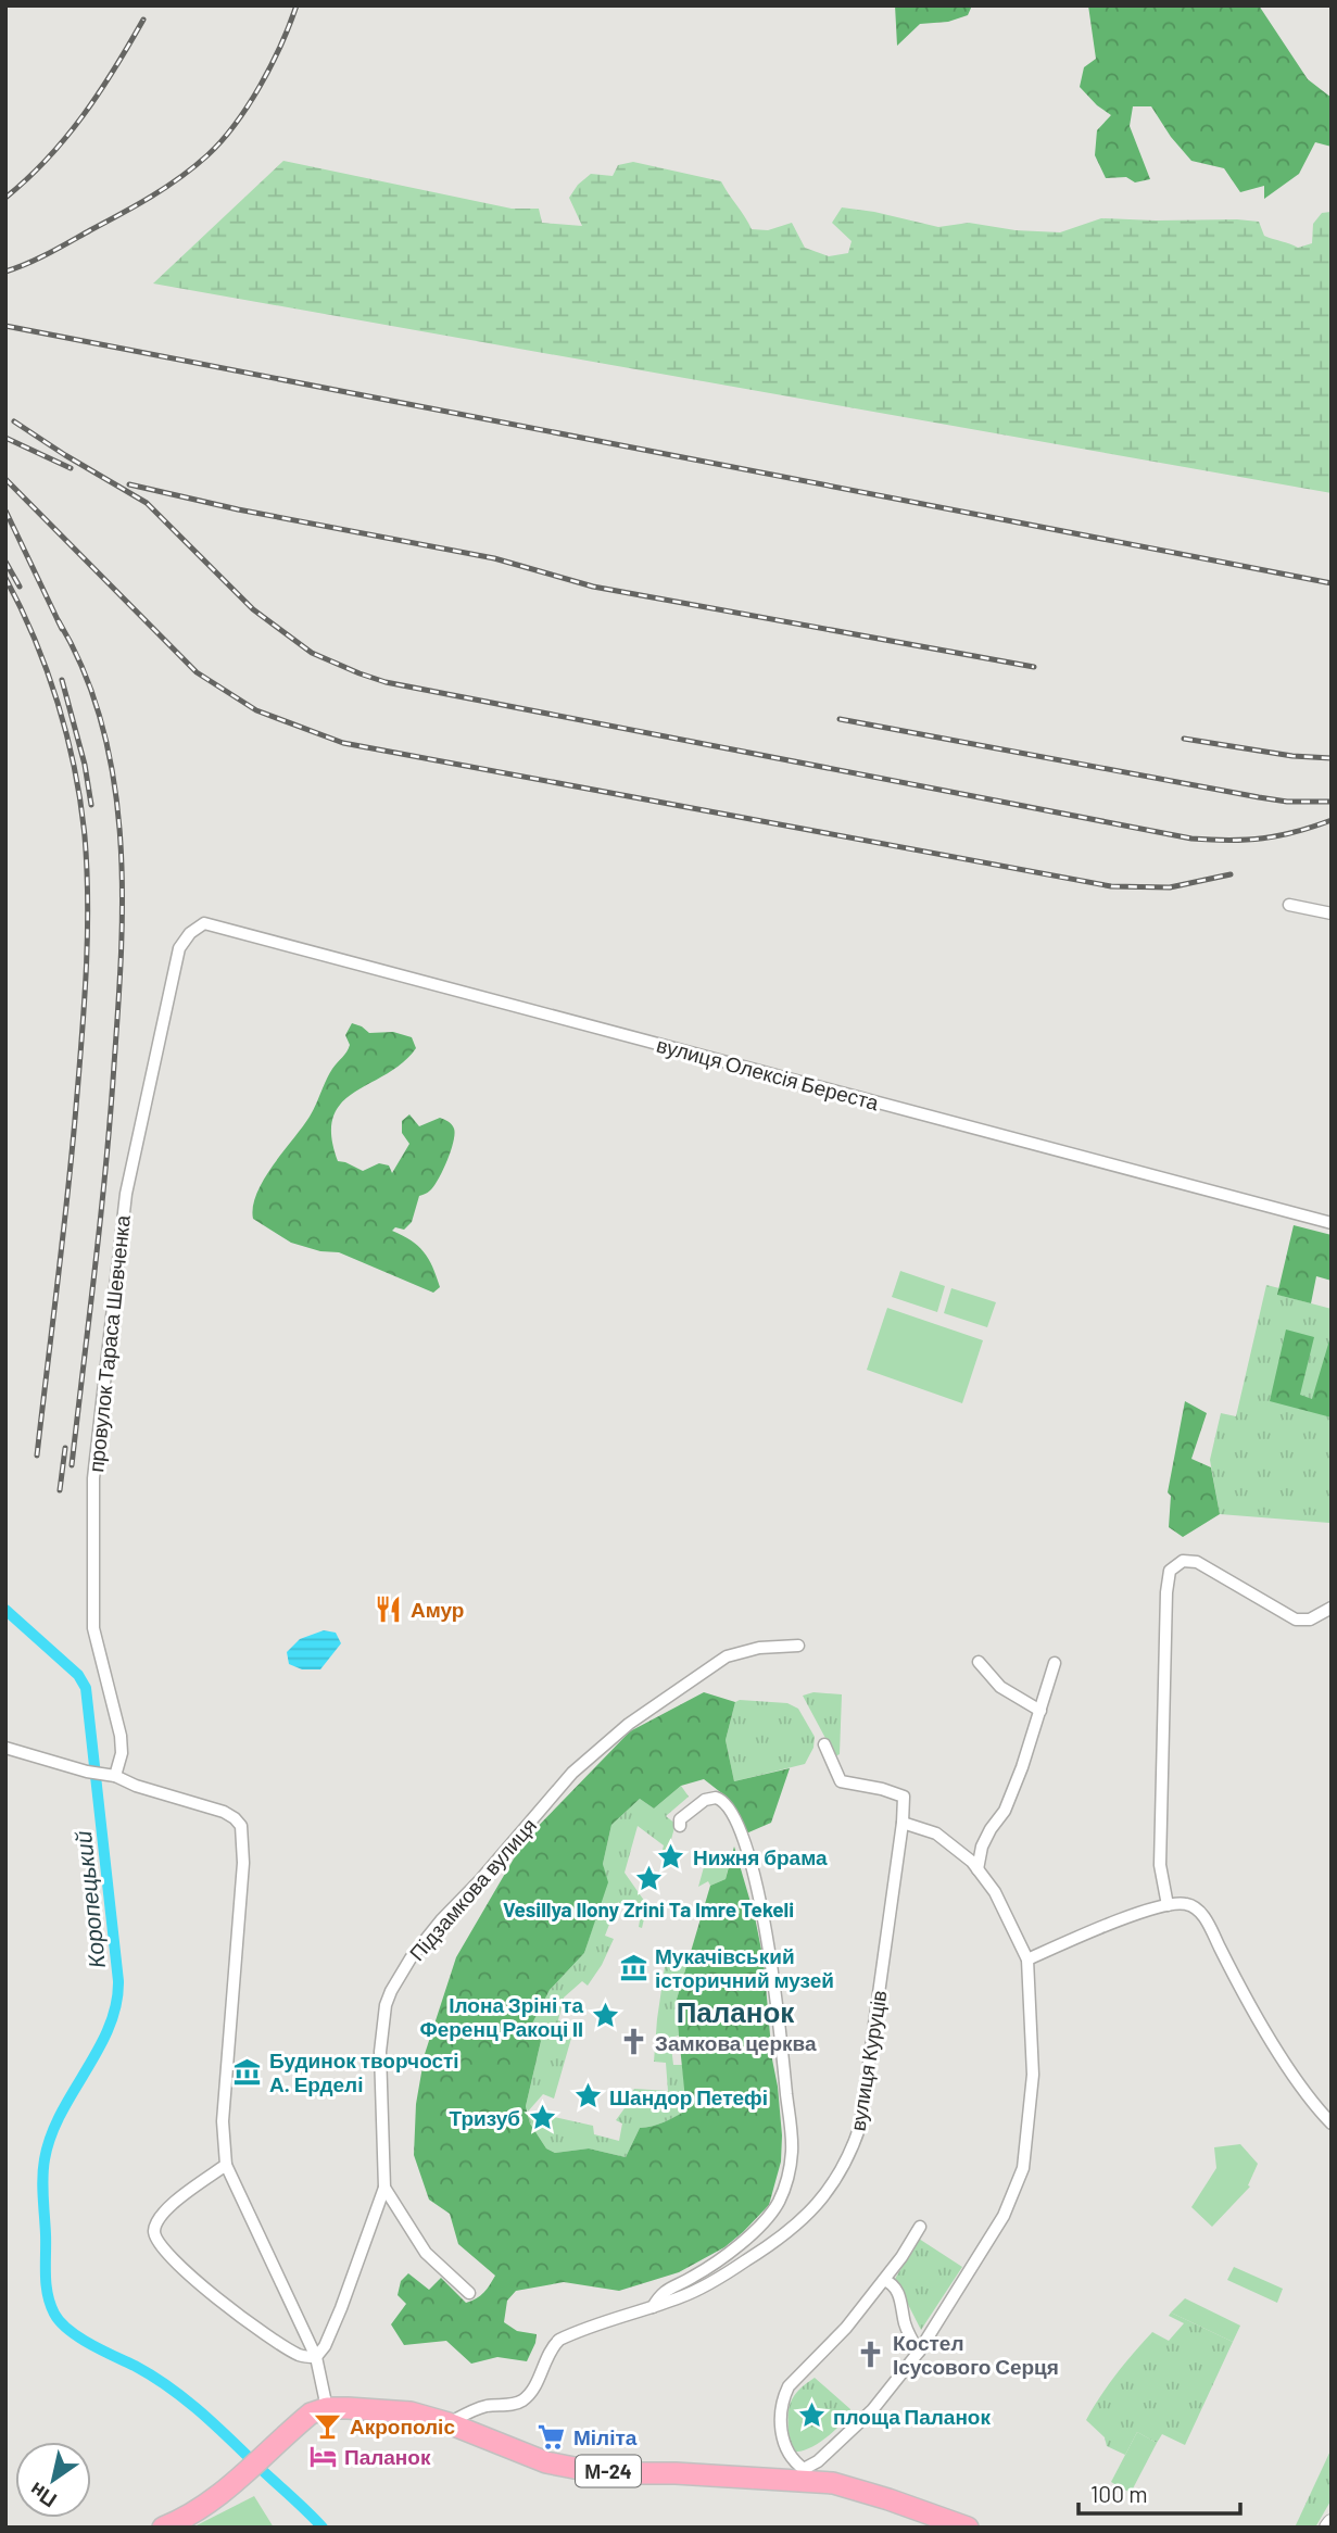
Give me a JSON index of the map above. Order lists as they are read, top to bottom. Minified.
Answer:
{"streets":{"highway":["М-24"],"street":["вулиця Олексія Береста","провулок Тараса Шевченка","Підзамкова вулиця","вулиця Куруців"]},"crossings":[["вулиця Олексія Береста","провулок Тараса Шевченка"],["вулиця Куруців","М-24"]],"districts":["Паланок"],"water":["Коропецький"],"places":{"restaurant":["Амур"],"place":["Нижня брама","Vesillya Ilony Zrini Ta Imre Tekeli","Ілона Зріні та Ференц Ракоці II","Шандор Петефі","Тризуб","площа Паланок"],"museum":["Мукачівський історичний музей","Будинок творчості А. Ерделі"],"church":["Замкова церква","Костел Ісусового Серця"],"bar":["Акрополіс"],"supermarket":["Міліта"],"hotel":["Паланок"]},"scale_bar":"100 m","north":"bottom left"}
